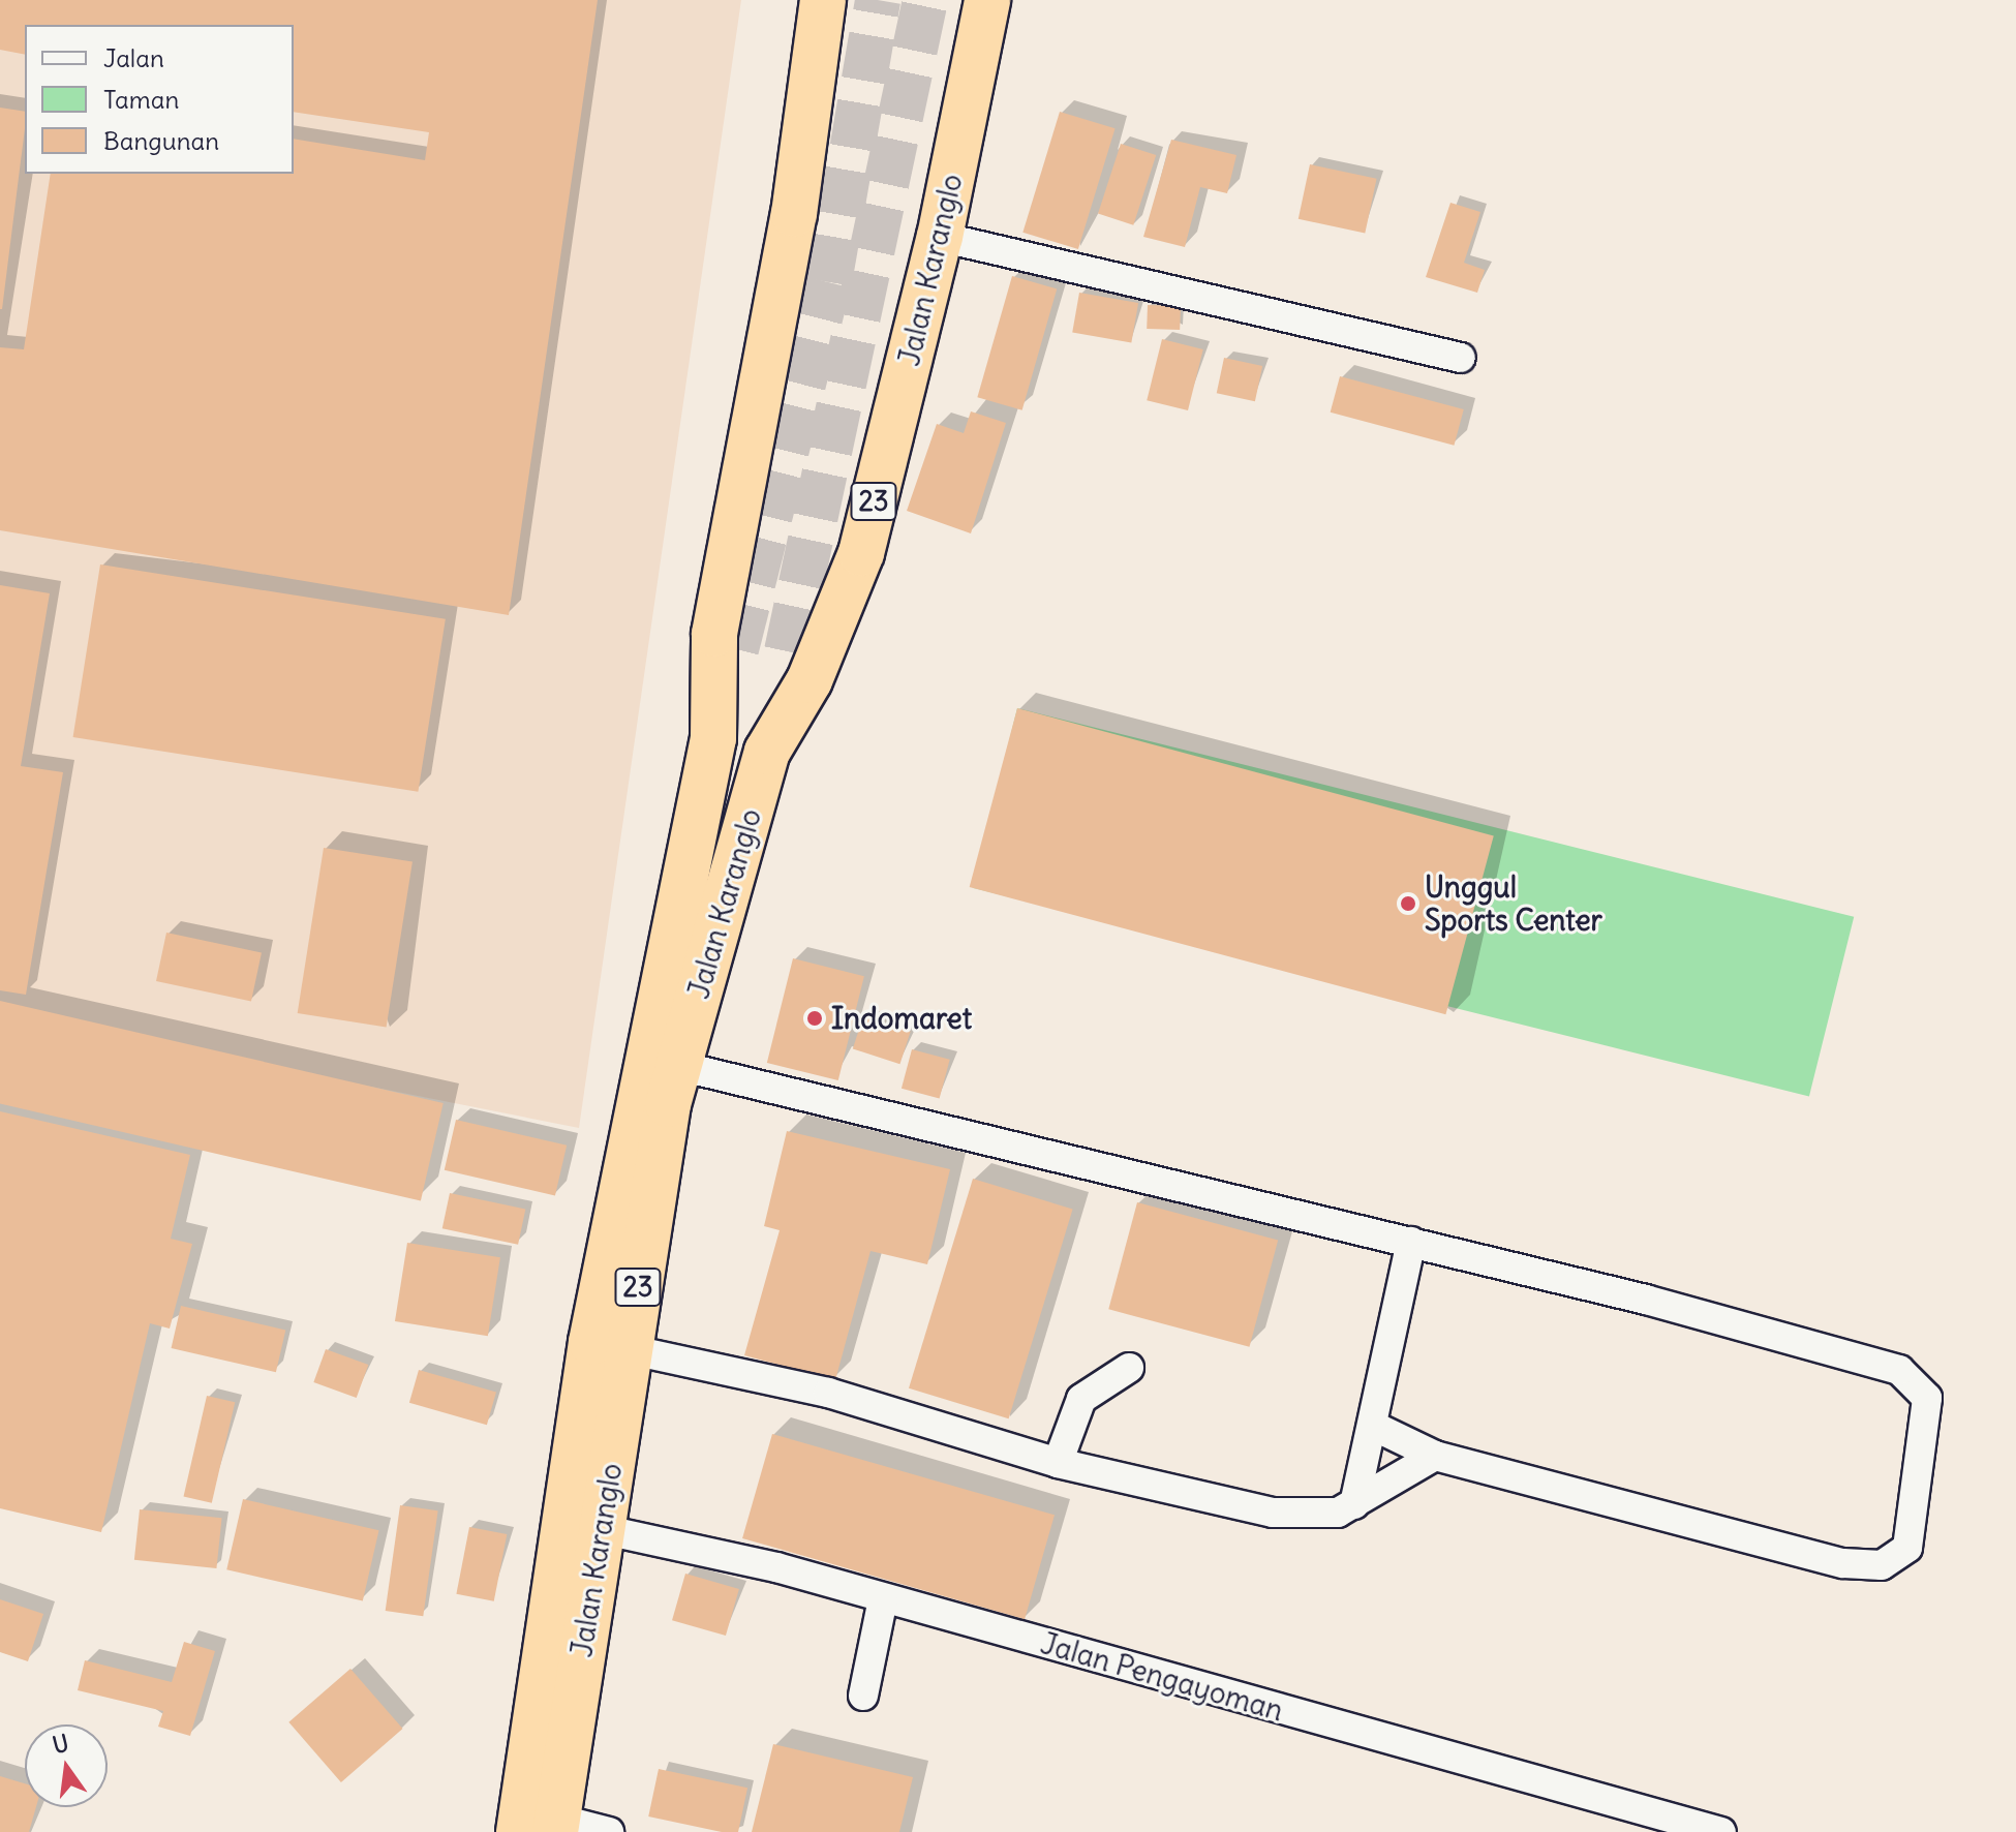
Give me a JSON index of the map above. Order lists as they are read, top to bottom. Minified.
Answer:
{"streets":{"highway":["Jalan Karanglo","23"],"street":["Jalan Pengayoman"]},"crossings":[["Jalan Karanglo","23"],["Jalan Karanglo","Jalan Pengayoman"]],"places":["Unggul Sports Center","Indomaret"],"legend":["Jalan","Taman","Bangunan"],"north":"top"}
